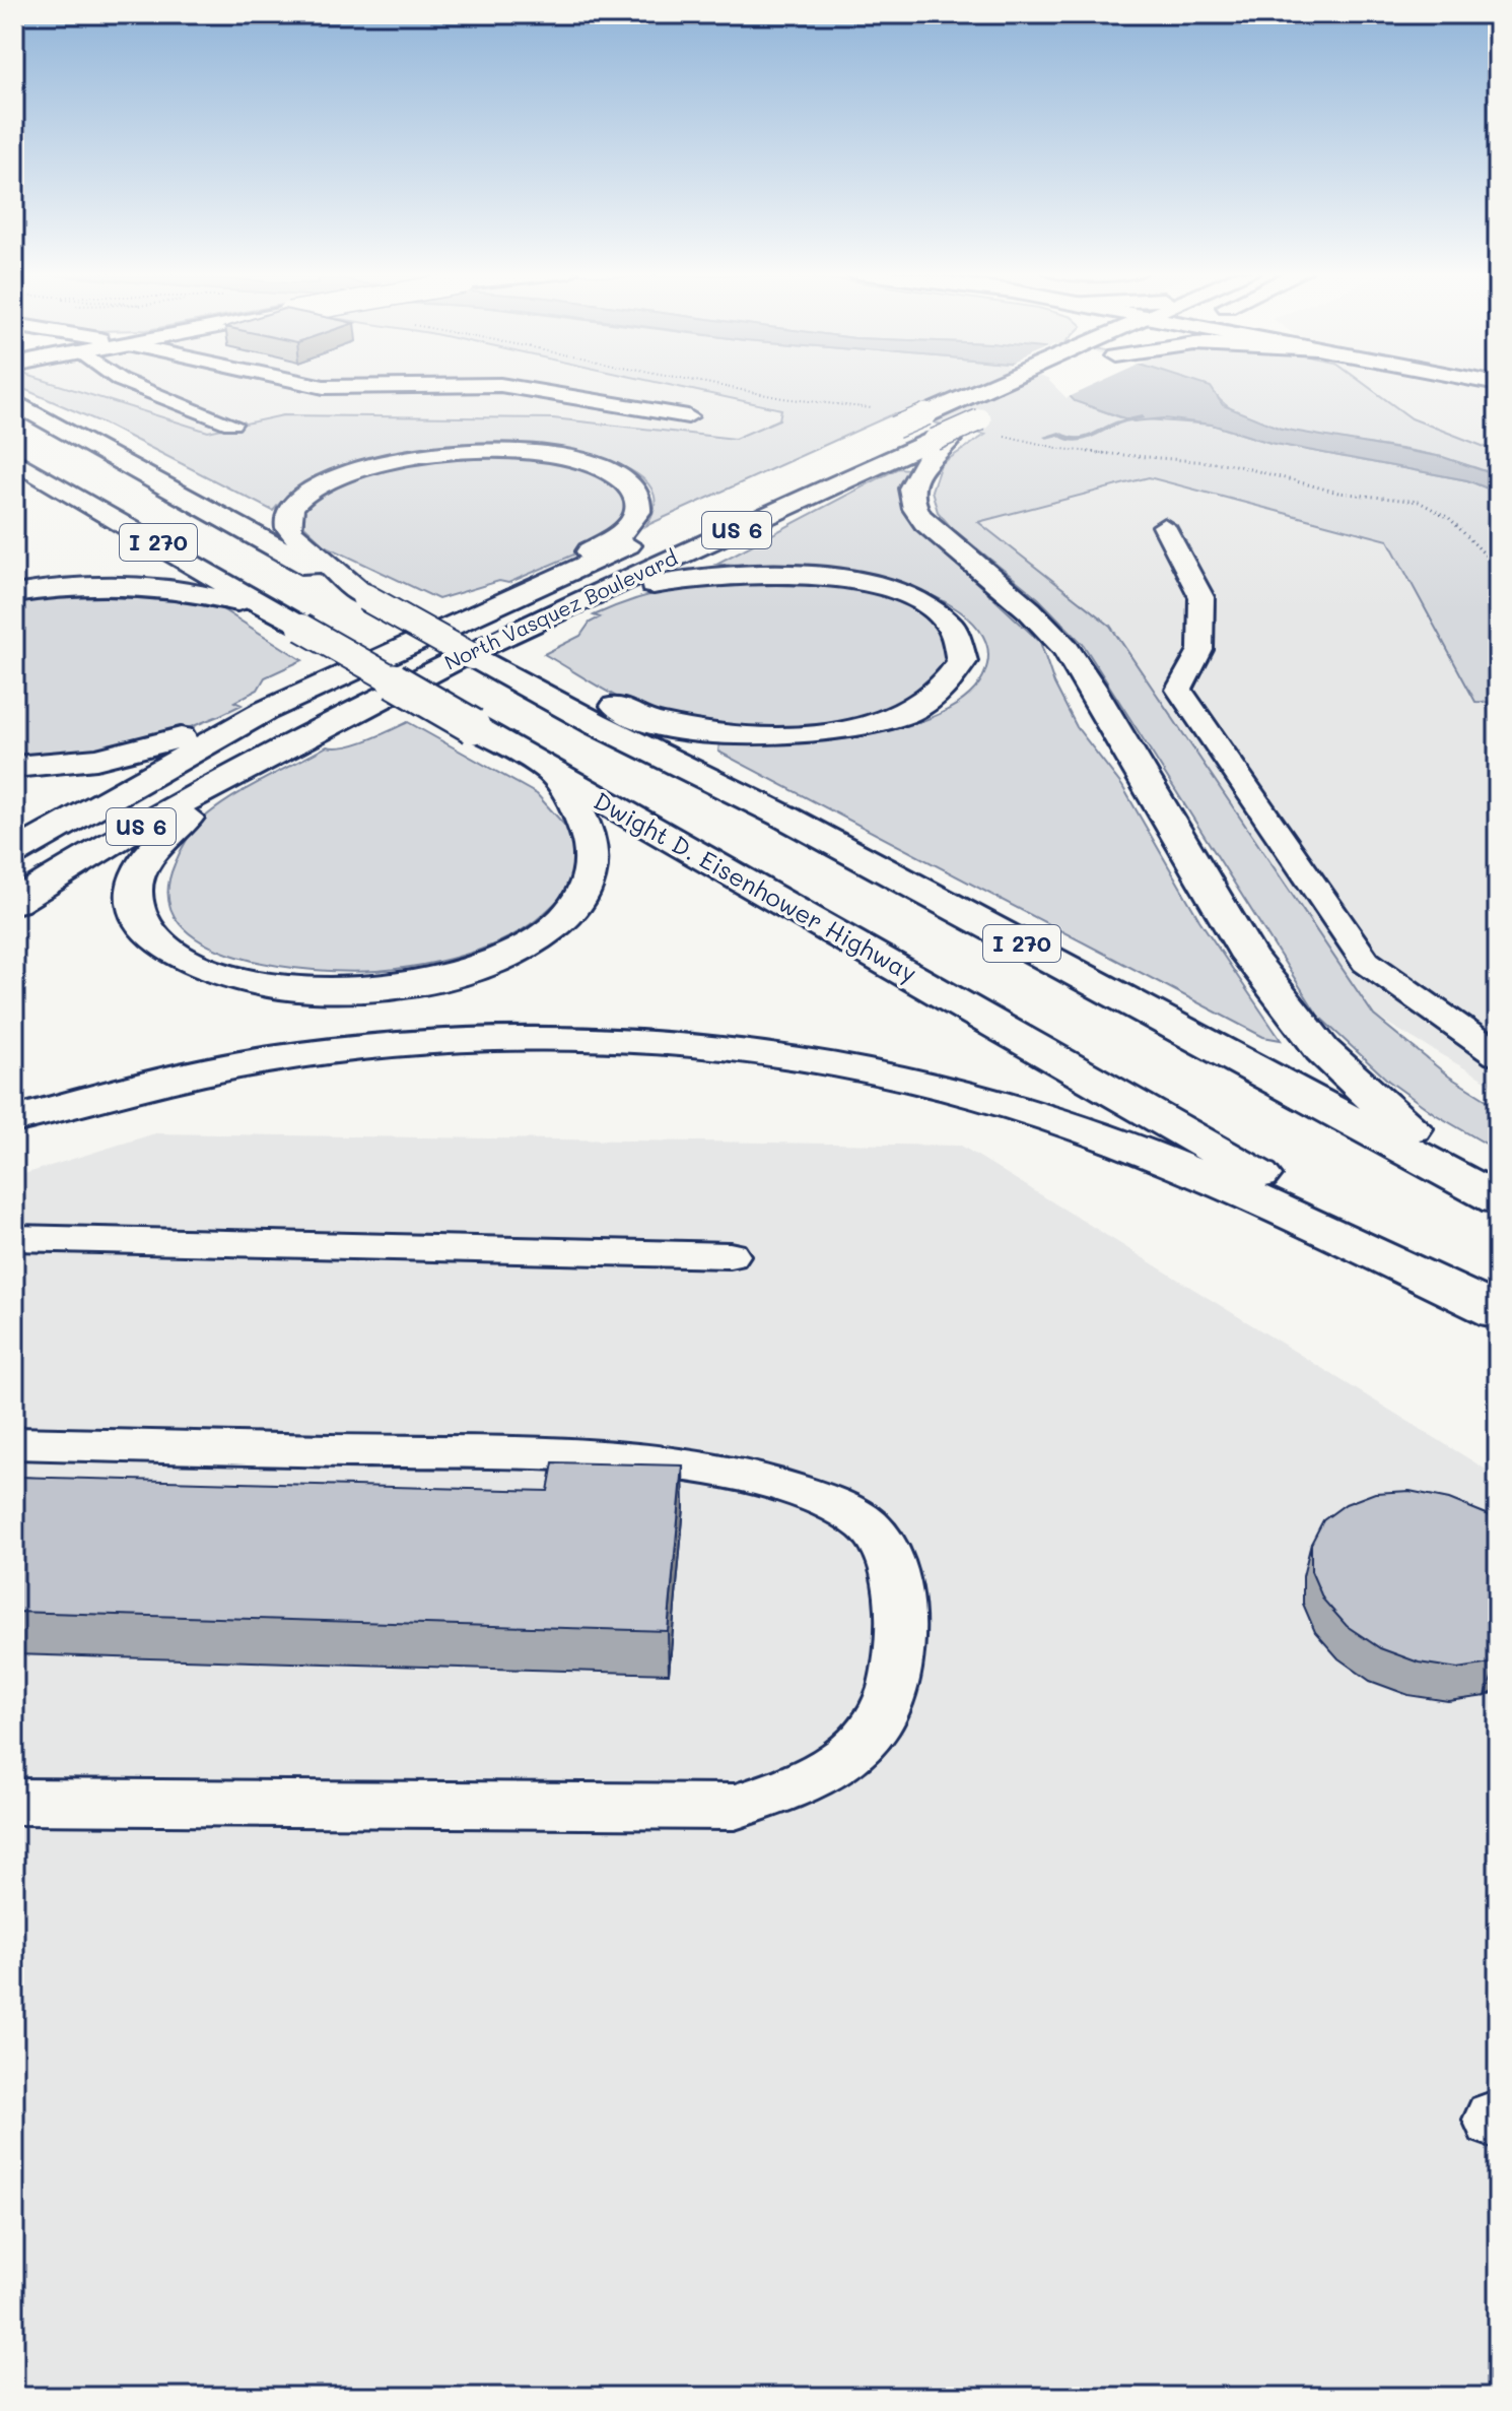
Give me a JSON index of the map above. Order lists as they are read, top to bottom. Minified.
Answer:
{"streets":{"main road":["US 6","I 270","North Vasquez Boulevard","Dwight D. Eisenhower Highway"]}}
